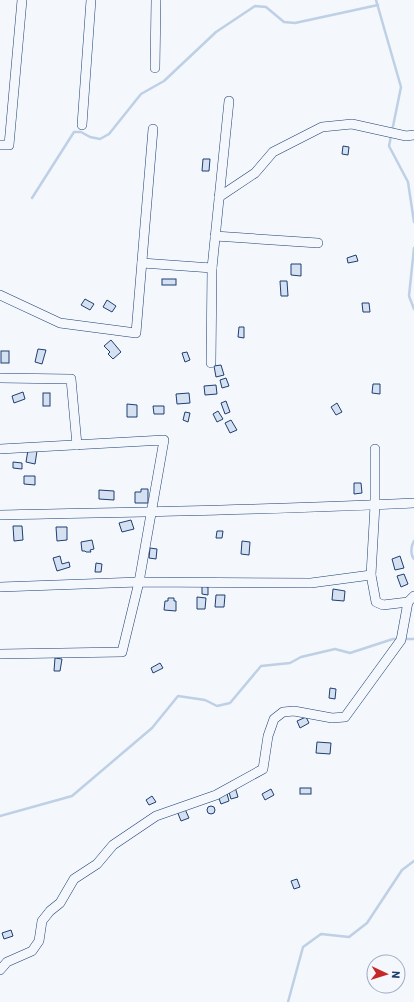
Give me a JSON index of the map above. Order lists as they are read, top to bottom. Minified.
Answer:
{"north":"right"}
